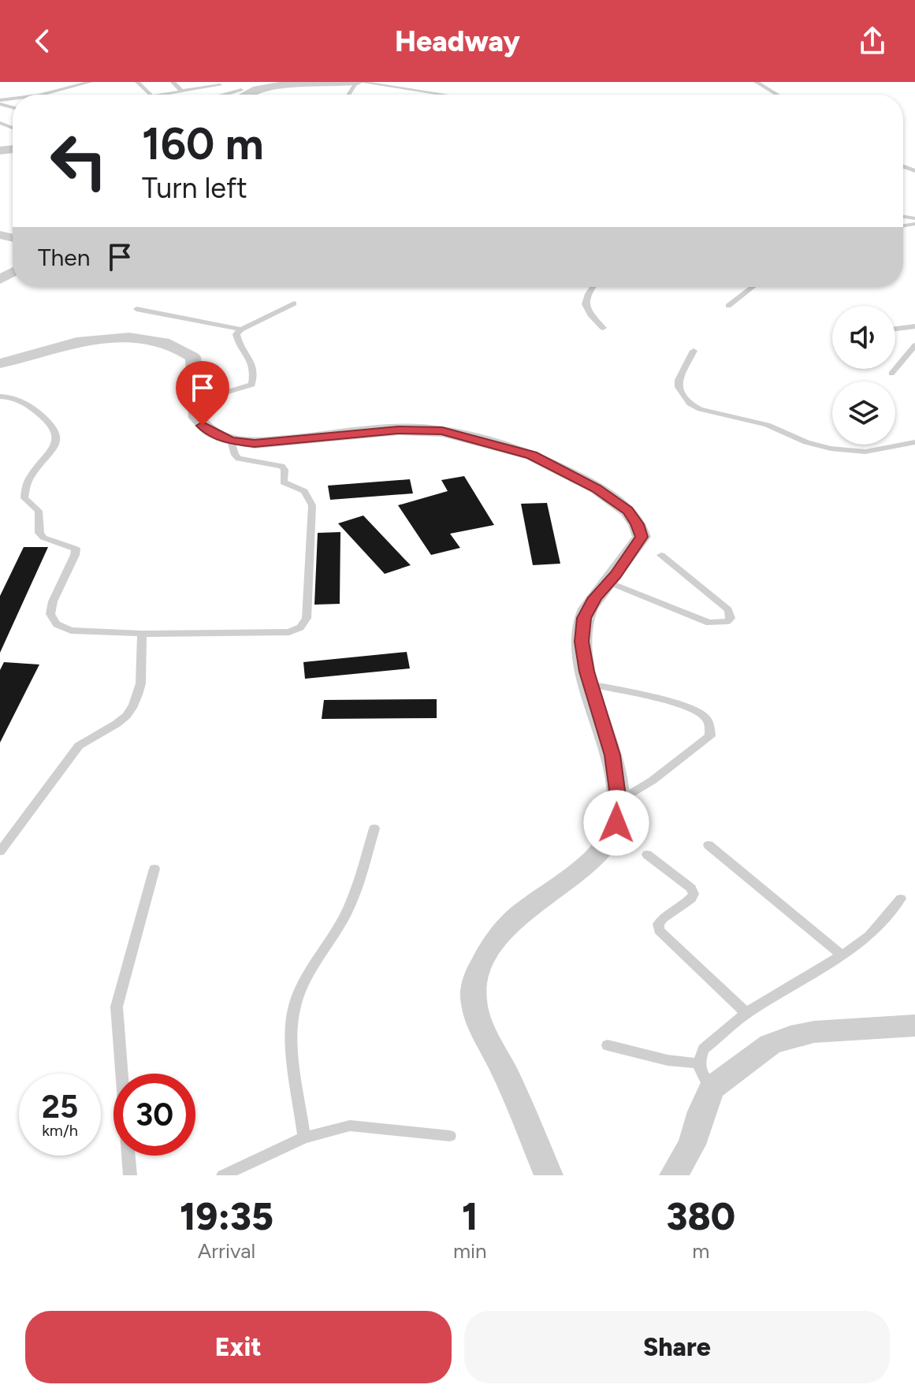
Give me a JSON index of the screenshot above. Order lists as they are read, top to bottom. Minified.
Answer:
{"page":{"header":"Headway","turn":["160 m","Turn left"],"then":"Then","speed":"25 km/h","limit":"30","eta":["19:35","Arrival","1","min","380","m"],"buttons":["Exit","Share"]}}
